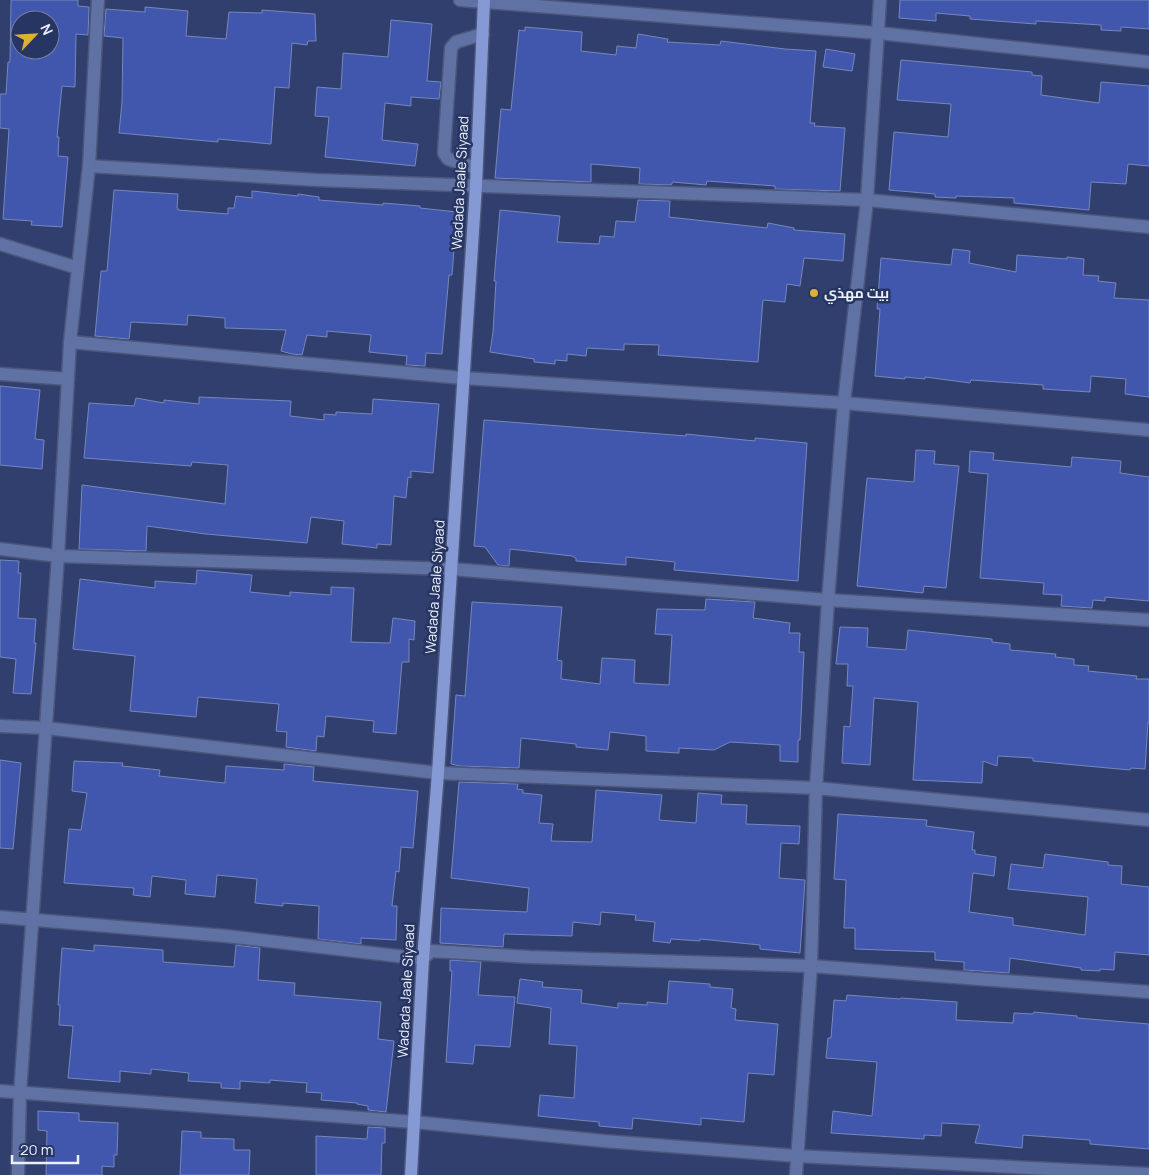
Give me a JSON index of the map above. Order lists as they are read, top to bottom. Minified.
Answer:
{"streets":{"main road":["Wadada Jaale Siyaad"]},"places":["بيت مهذي"],"scale_bar":"20 m","north":"top right"}
